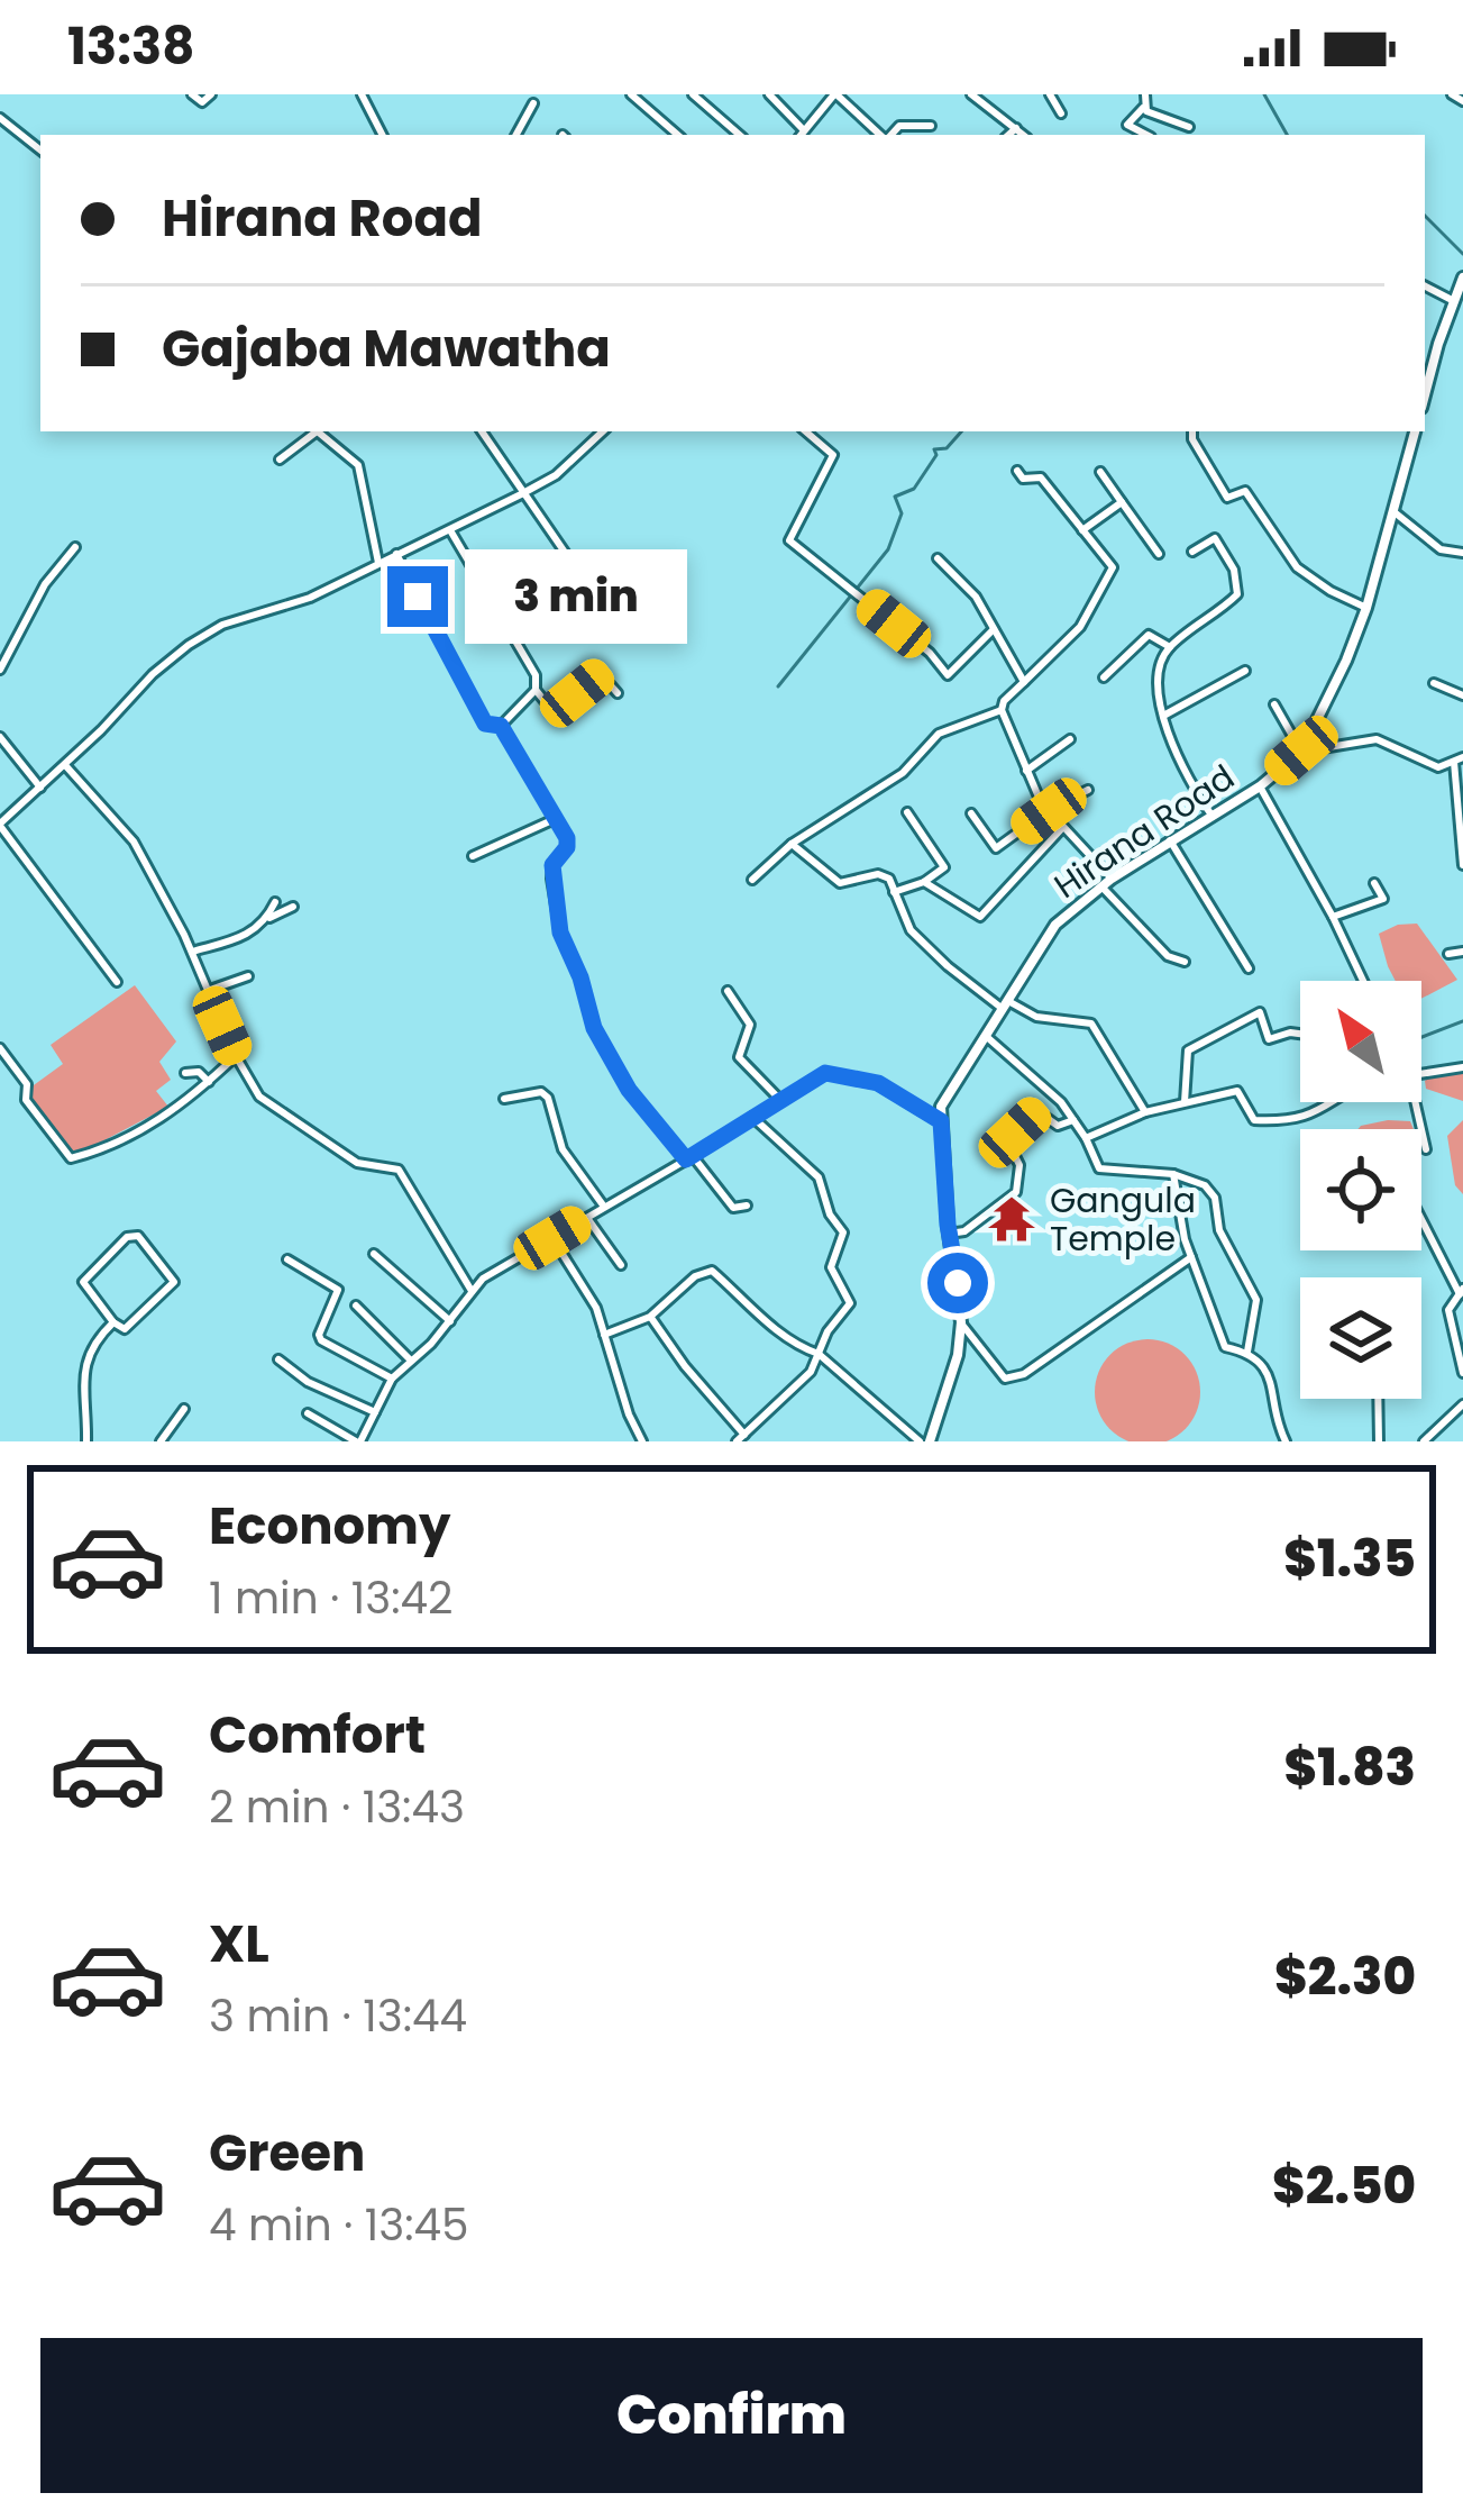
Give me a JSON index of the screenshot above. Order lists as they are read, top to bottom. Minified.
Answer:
{"streets":{"street":["Hirana Road"]},"places":{"temple":["Gangula Temple"]},"north":"top left","page":{"status":"13:38","banner":["Hirana Road","Gajaba Mawatha"],"bubble":"3 min","list":[{"name":"Economy","note":"1 min · 13:42","value":"$1.35"},{"name":"Comfort","note":"2 min · 13:43","value":"$1.83"},{"name":"XL","note":"3 min · 13:44","value":"$2.30"},{"name":"Green","note":"4 min · 13:45","value":"$2.50"}],"buttons":"Confirm"}}
